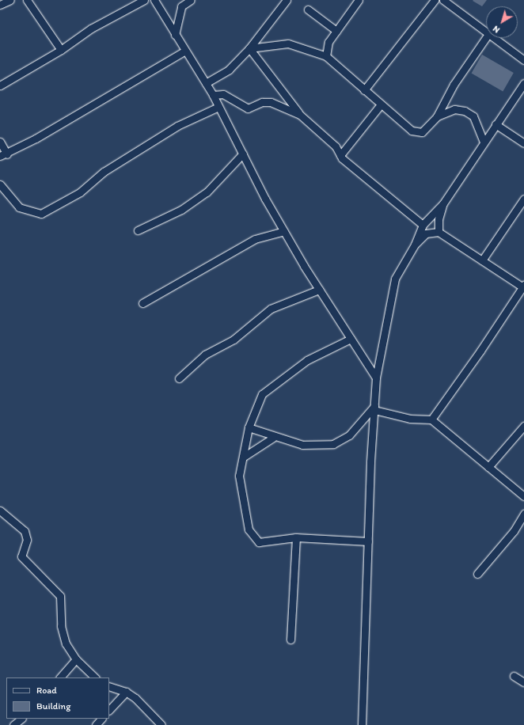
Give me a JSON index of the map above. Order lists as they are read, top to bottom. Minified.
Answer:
{"legend":["Road","Building"],"north":"bottom left"}
